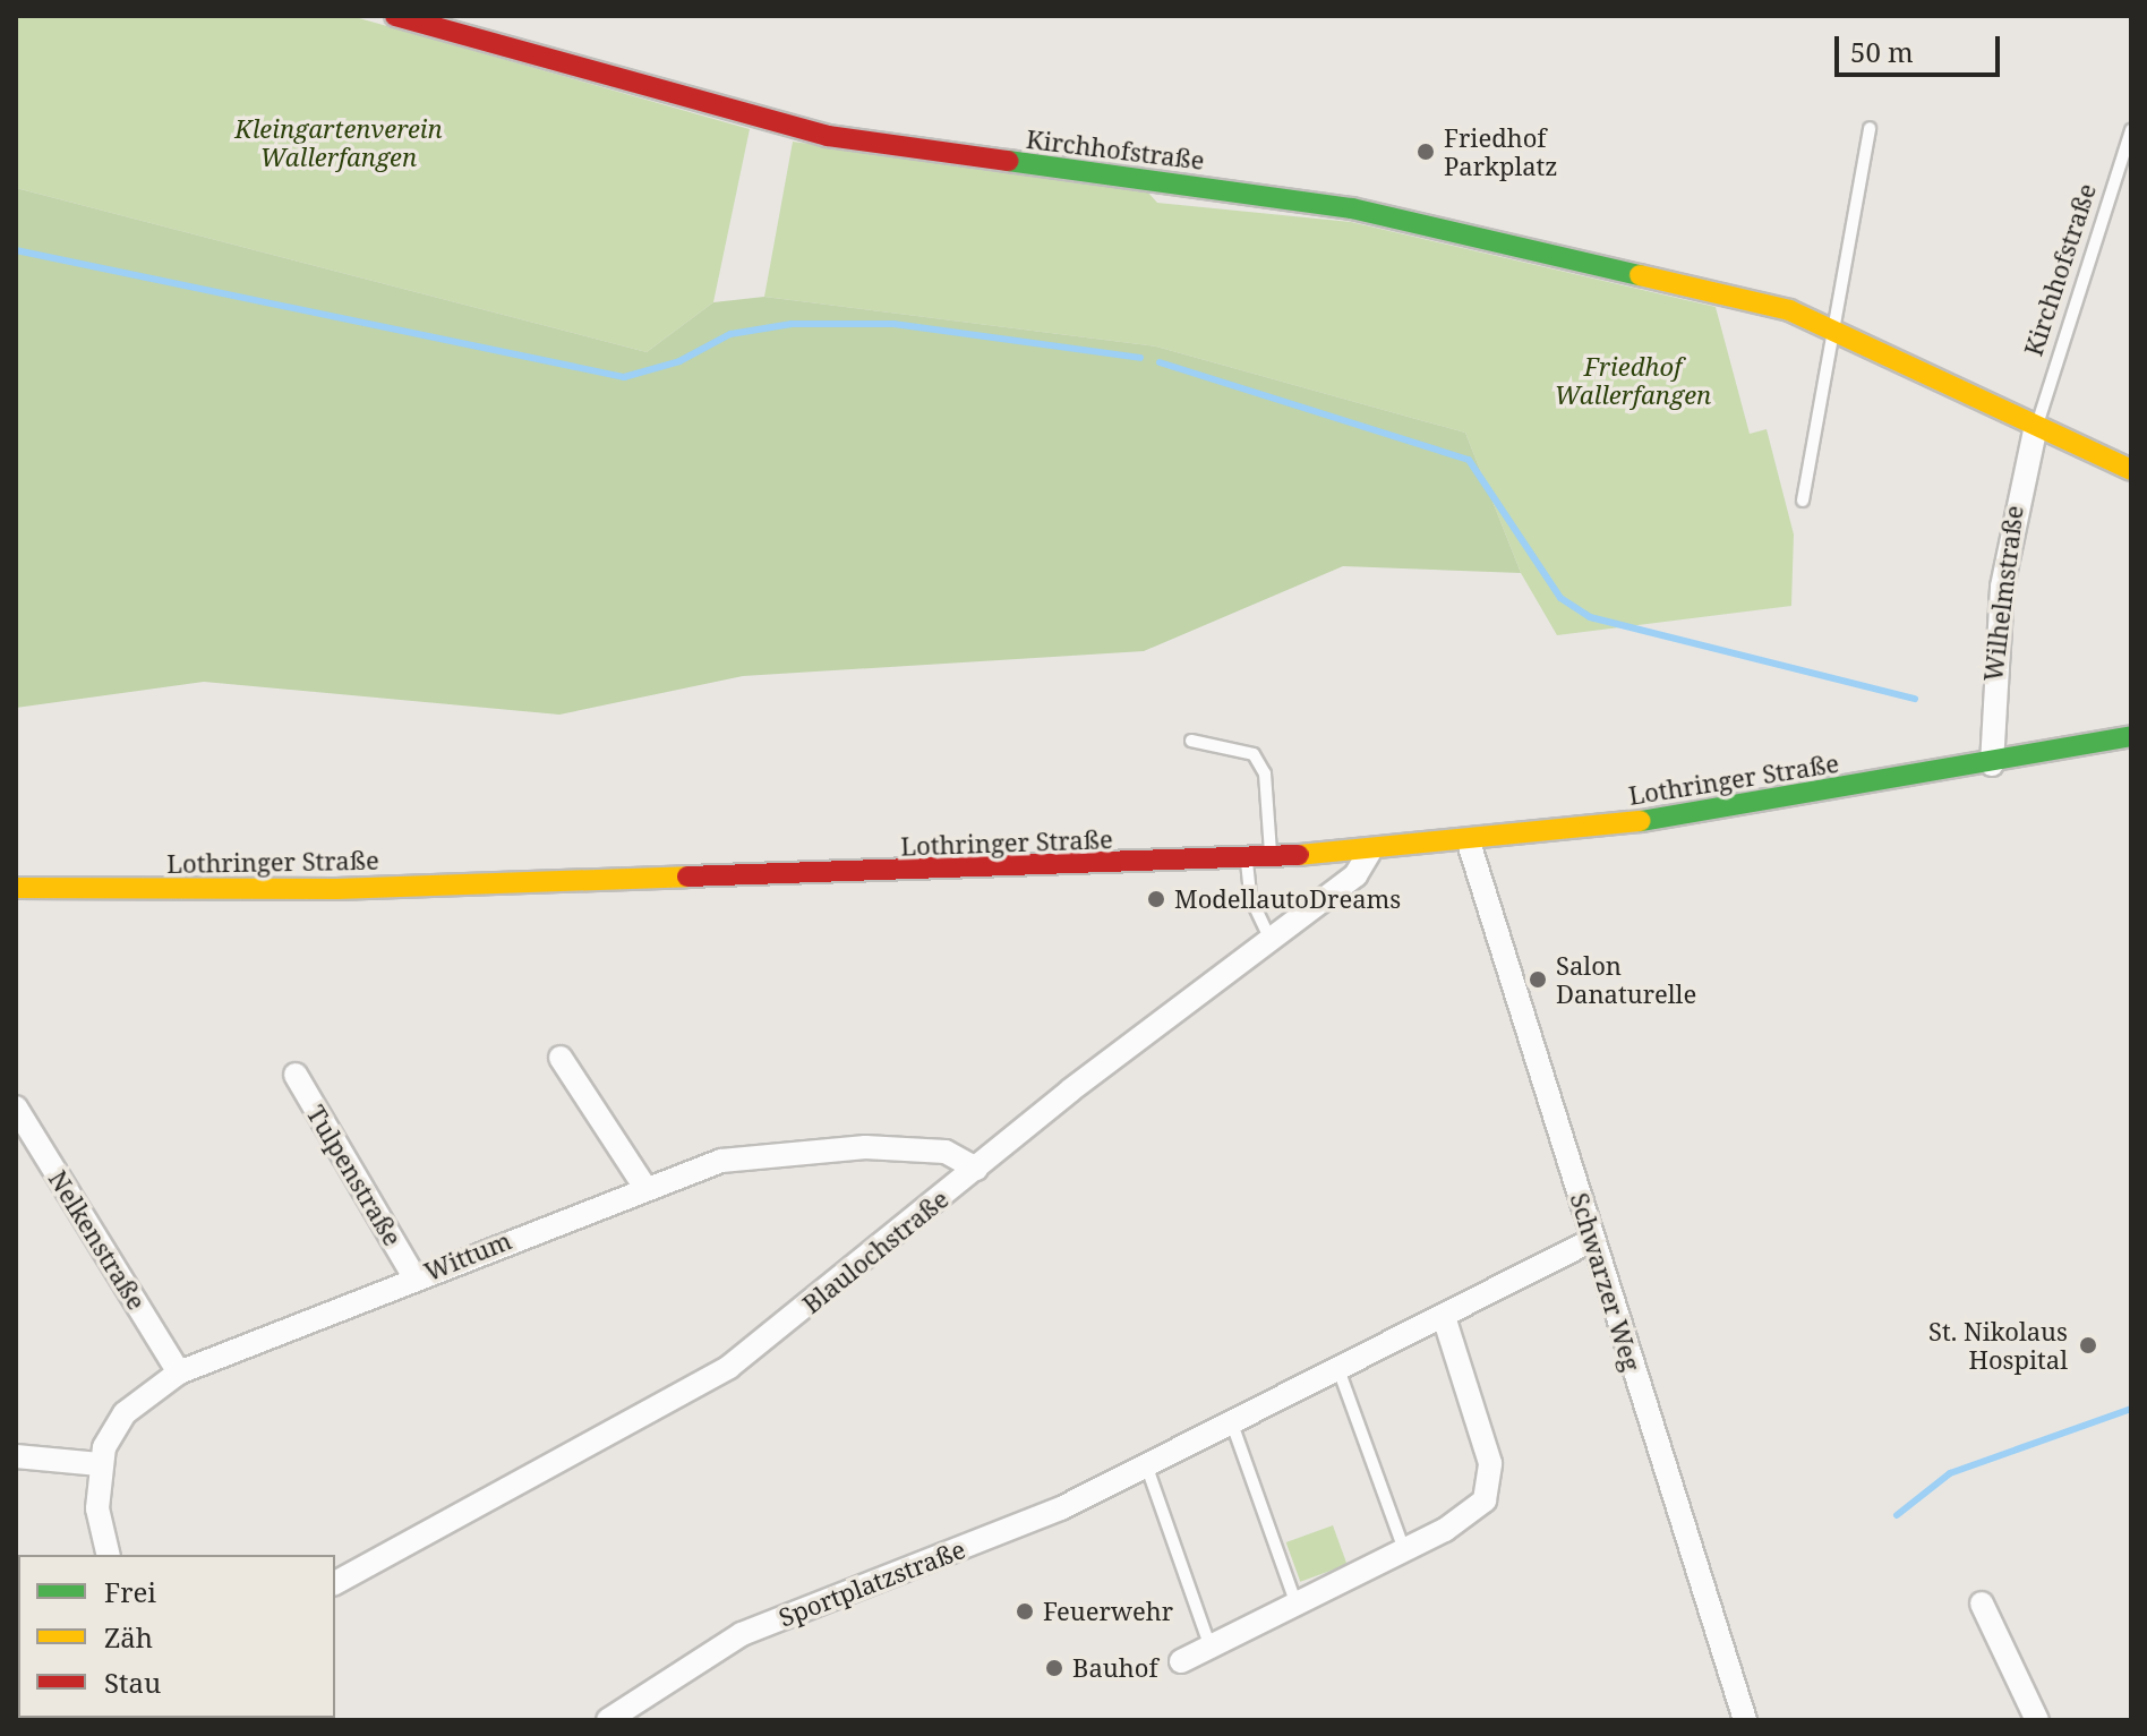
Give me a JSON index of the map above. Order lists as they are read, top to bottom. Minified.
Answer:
{"streets":{"street":["Kirchhofstraße","Wilhelmstraße","Lothringer Straße","Tulpenstraße","Nelkenstraße","Blaulochstraße","Wittum","Schwarzer Weg","Sportplatzstraße"]},"crossings":[["Kirchhofstraße","Wilhelmstraße"],["Wilhelmstraße","Lothringer Straße"],["Lothringer Straße","Blaulochstraße"],["Lothringer Straße","Schwarzer Weg"],["Tulpenstraße","Wittum"],["Nelkenstraße","Wittum"],["Blaulochstraße","Wittum"],["Schwarzer Weg","Sportplatzstraße"]],"parks":["Kleingartenverein Wallerfangen","Friedhof Wallerfangen"],"places":["Friedhof Parkplatz","ModellautoDreams","Salon Danaturelle","St. Nikolaus Hospital","Feuerwehr","Bauhof"],"legend":["Frei","Zäh","Stau"],"scale_bar":"50 m"}
